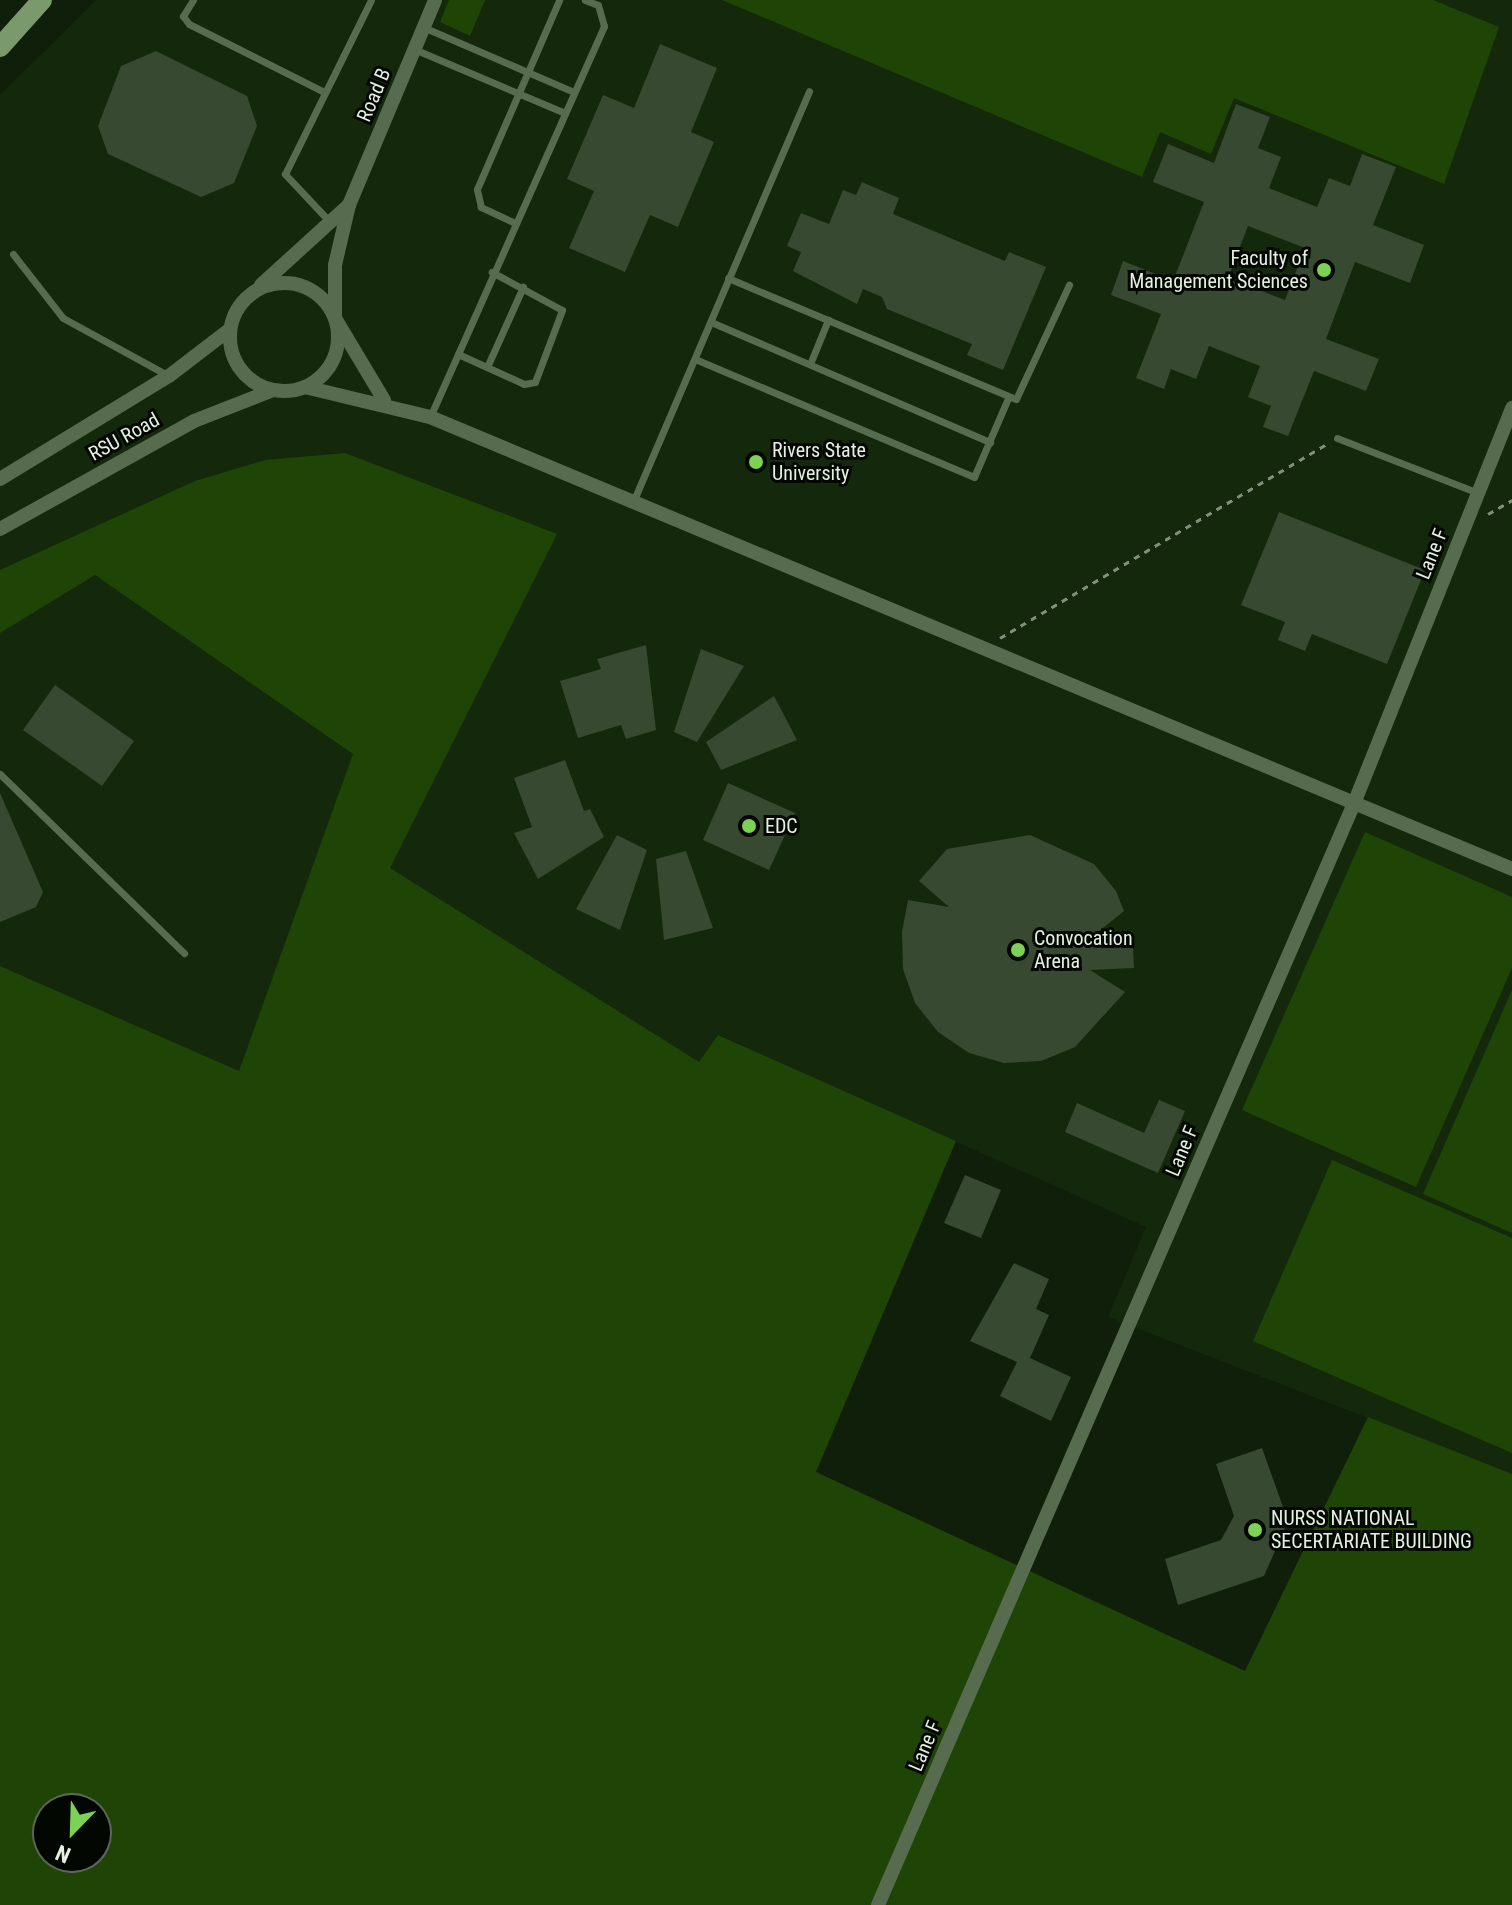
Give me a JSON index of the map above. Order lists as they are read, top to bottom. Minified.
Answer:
{"streets":{"street":["Road B","RSU Road","Lane F"]},"places":["Faculty of Management Sciences","Rivers State University","EDC","Convocation Arena","NURSS NATIONAL SECERTARIATE BUILDING"],"north":"bottom left"}
